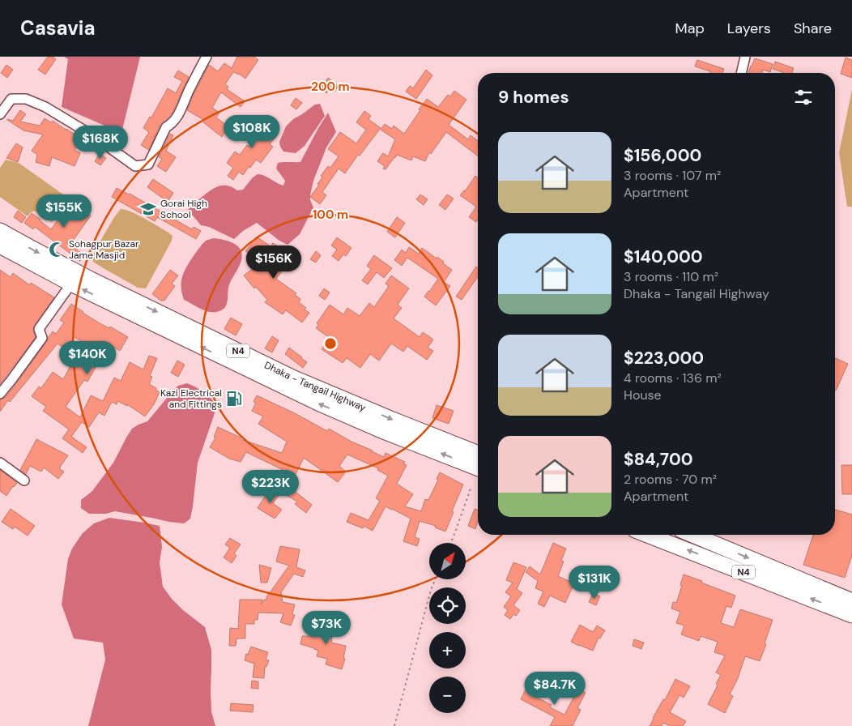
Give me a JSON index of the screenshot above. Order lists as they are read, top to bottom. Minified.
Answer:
{"streets":{"highway":["N4","Dhaka - Tangail Highway"]},"places":{"school or university":["Gorai High School"],"mosque":["Sohagpur Bazar Jame Masjid"],"fuel station":["Kazi Electrical and Fittings"]},"north":"top right","page":{"header":"Casavia","nav":["Map","Layers","Share"],"heading":"9 homes","price":["$108K","$168K","$155K","$156K","$140K","$223K","$131K","$73K","$84.7K"],"list":[{"name":"$156,000","note":"3 rooms · 107 m² · Apartment"},{"name":"$140,000","note":"3 rooms · 110 m² · Dhaka - Tangail Highway"},{"name":"$223,000","note":"4 rooms · 136 m² · House"},{"name":"$84,700","note":"2 rooms · 70 m² · Apartment"}],"map_buttons":["+","−"]},"rings":["200 m","100 m"]}
